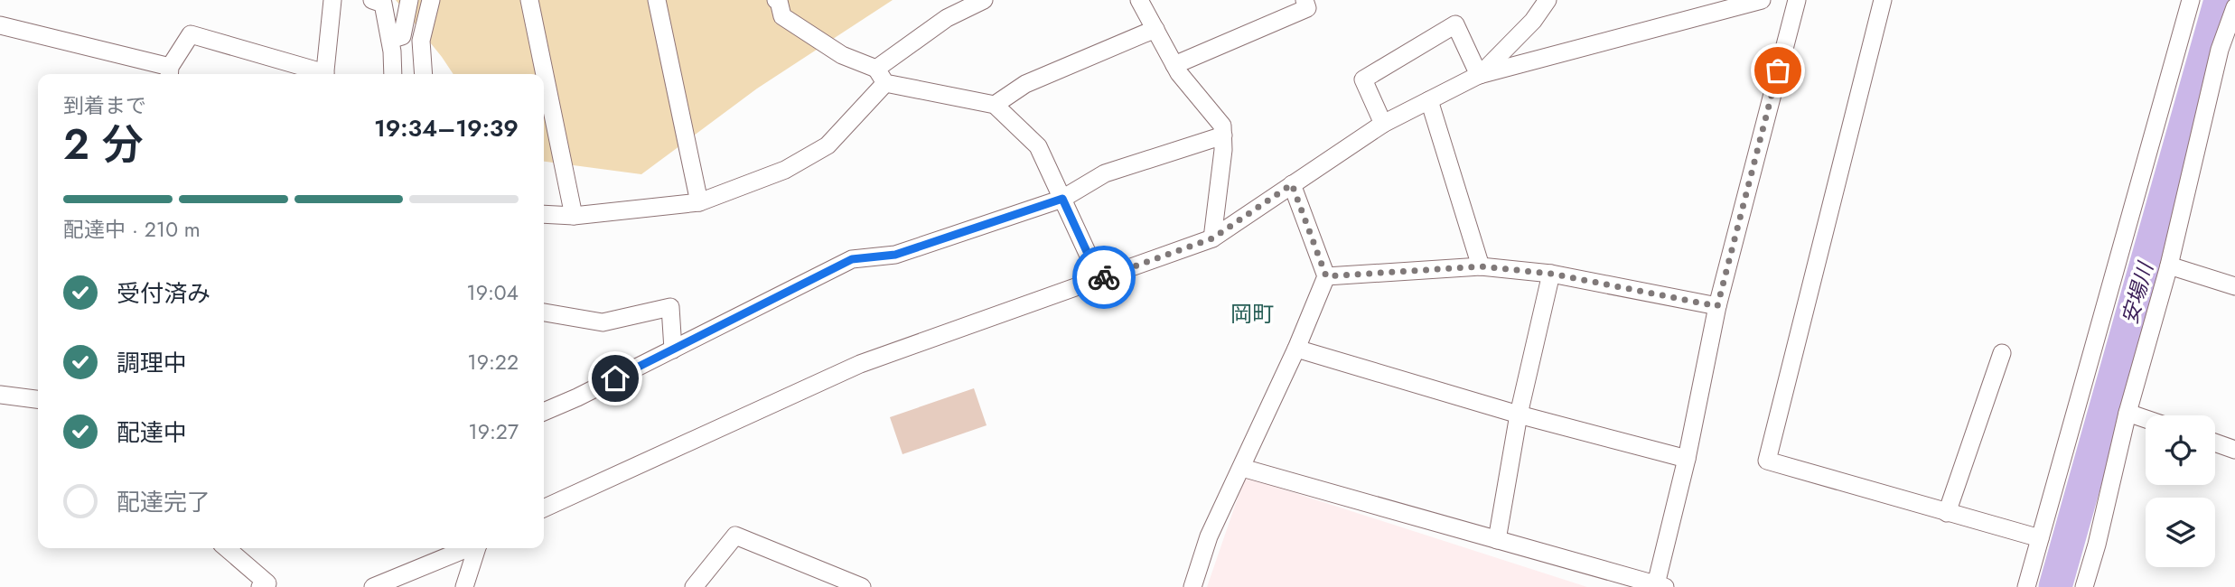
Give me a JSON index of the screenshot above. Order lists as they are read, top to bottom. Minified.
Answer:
{"districts":["岡町"],"water":["安場川"],"page":{"heading":["2 分","到着まで","19:34–19:39"],"bar":"配達中 · 210 m","list":[["受付済み","19:04"],["調理中","19:22"],["配達中","19:27"],"配達完了"]}}
